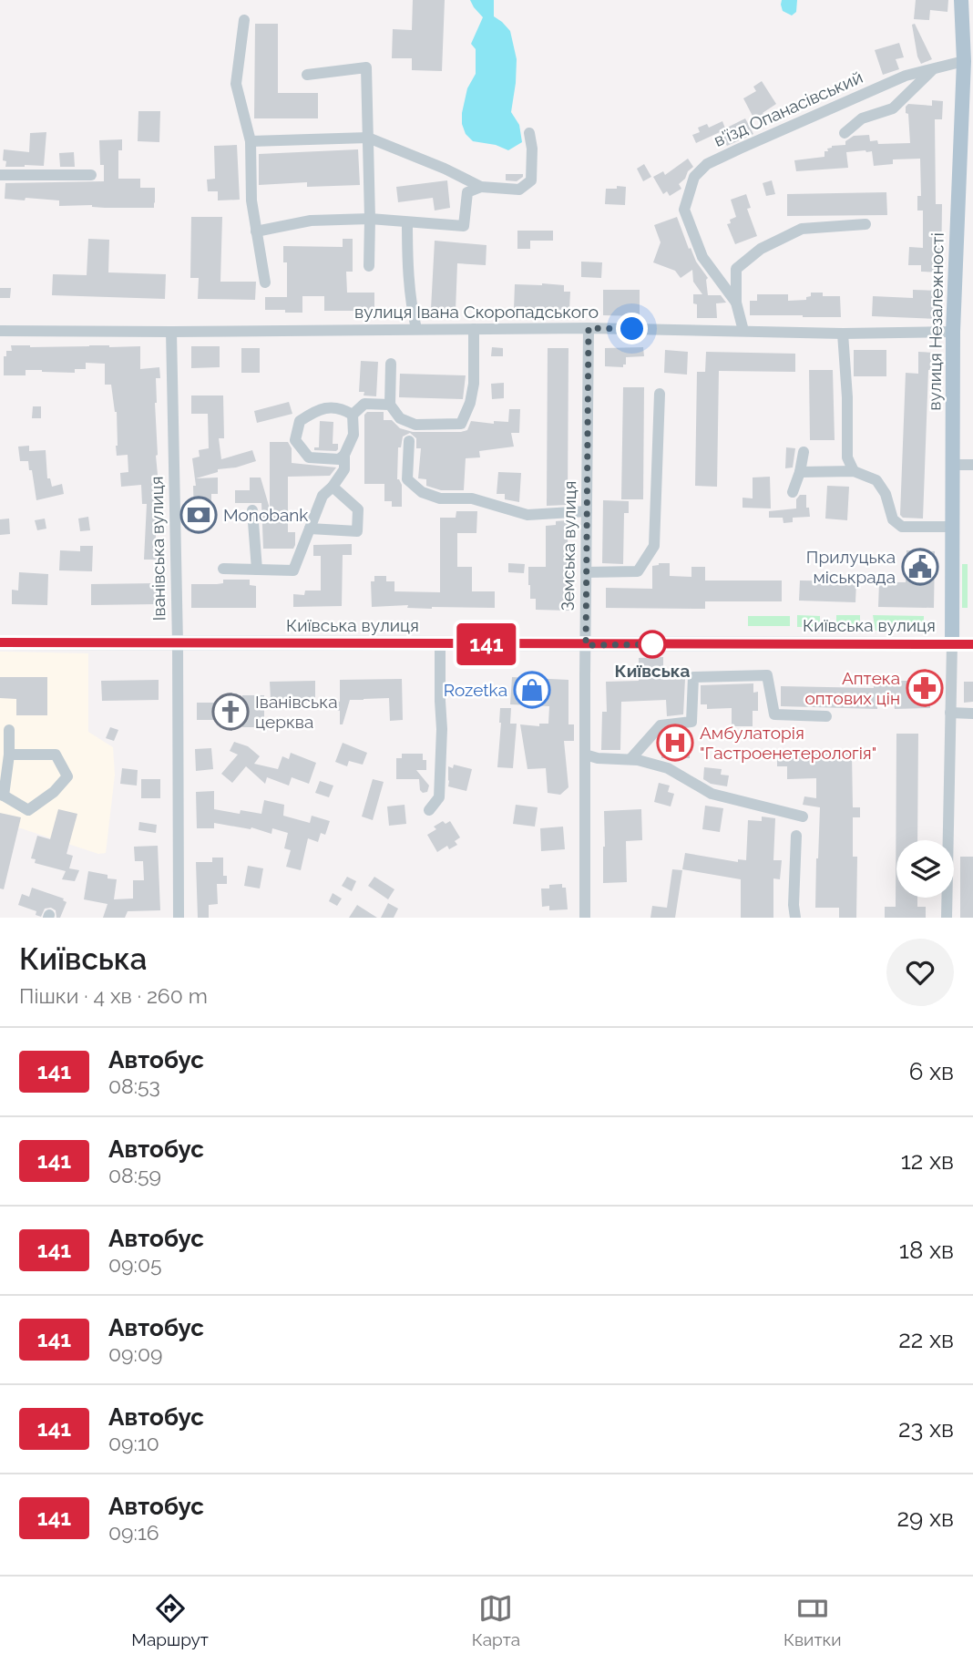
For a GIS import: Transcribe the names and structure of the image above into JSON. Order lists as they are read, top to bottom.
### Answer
{
  "streets": {
    "main road": ["вулиця Незалежності", "Київська вулиця"],
    "street": [
      "в'їзд Опанасівський",
      "вулиця Івана Скоропадського",
      "Земська вулиця",
      "Іванівська вулиця"
    ]
  },
  "crossings": [
    ["в'їзд Опанасівський", "вулиця Незалежності"],
    ["вулиця Івана Скоропадського", "вулиця Незалежності"],
    ["вулиця Івана Скоропадського", "Земська вулиця"],
    ["вулиця Івана Скоропадського", "Іванівська вулиця"],
    ["вулиця Незалежності", "Київська вулиця"],
    ["Земська вулиця", "Київська вулиця"],
    ["Іванівська вулиця", "Київська вулиця"]
  ],
  "places": {
    "bank": ["Monobank"],
    "public building": ["Прилуцька міськрада"],
    "other": ["Київська"],
    "pharmacy": ["Аптека оптових цін"],
    "shop": ["Rozetka"],
    "church": ["Іванівська церква"],
    "hospital": ["Амбулаторія \"Гастроенетерологія\""]
  },
  "lines": ["bus line 141"],
  "page": {
    "on_map": "141",
    "heading": ["Київська", "Пішки · 4 хв · 260 m"],
    "list": [
      {
        "mark": "141",
        "name": "Автобус",
        "note": "08:53",
        "value": "6 хв"
      },
      {
        "mark": "141",
        "name": "Автобус",
        "note": "08:59",
        "value": "12 хв"
      },
      {
        "mark": "141",
        "name": "Автобус",
        "note": "09:05",
        "value": "18 хв"
      },
      {
        "mark": "141",
        "name": "Автобус",
        "note": "09:09",
        "value": "22 хв"
      },
      {
        "mark": "141",
        "name": "Автобус",
        "note": "09:10",
        "value": "23 хв"
      },
      {
        "mark": "141",
        "name": "Автобус",
        "note": "09:16",
        "value": "29 хв"
      }
    ],
    "tabs": ["Маршрут", "Карта", "Квитки"]
  }
}
